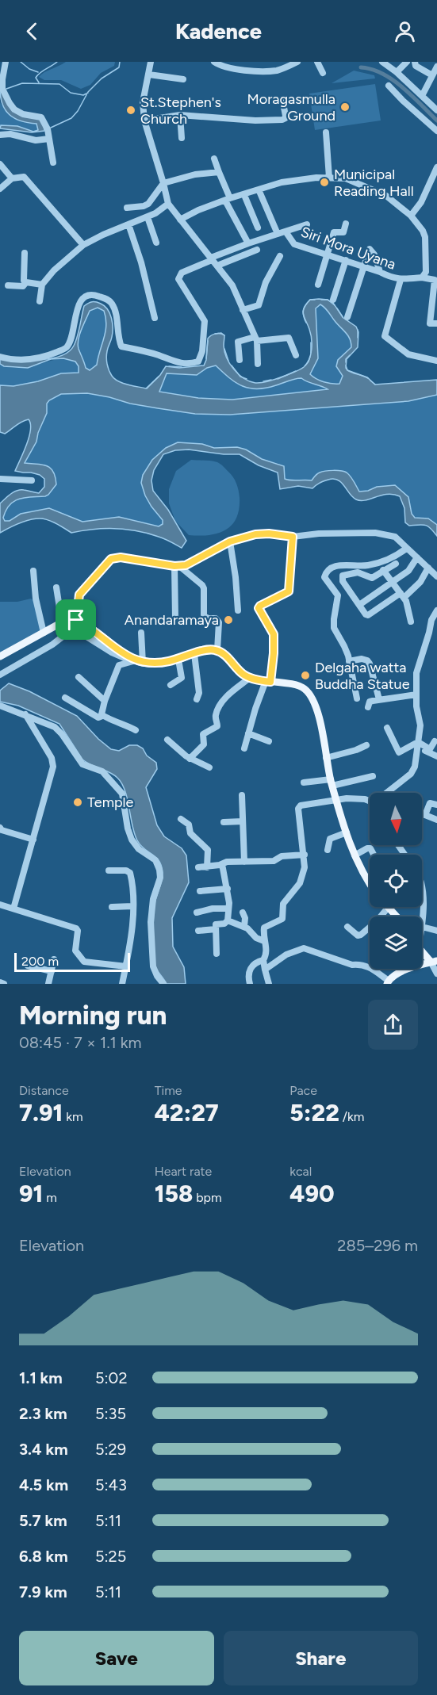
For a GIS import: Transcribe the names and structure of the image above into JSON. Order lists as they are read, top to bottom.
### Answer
{
  "streets": {
    "street": ["Siri Mora Uyana"]
  },
  "places": [
    "Moragasmulla Ground",
    "St.Stephen's Church",
    "Municipal Reading Hall",
    "Anandaramaya",
    "Delgaha watta Buddha Statue",
    "Temple"
  ],
  "scale_bar": "200 m",
  "north": "bottom",
  "page": {
    "header": "Kadence",
    "scale": "200 m",
    "heading": ["Morning run", "08:45 · 7 × 1.1 km"],
    "stats": [
      ["Distance", "7.91 km"],
      ["Time", "42:27"],
      ["Pace", "5:22 /km"],
      ["Elevation", "91 m"],
      ["Heart rate", "158 bpm"],
      ["kcal", "490"]
    ],
    "chart": ["Elevation", "285–296 m"],
    "list": [
      {
        "name": "1.1 km",
        "note": "5:02"
      },
      {
        "name": "2.3 km",
        "note": "5:35"
      },
      {
        "name": "3.4 km",
        "note": "5:29"
      },
      {
        "name": "4.5 km",
        "note": "5:43"
      },
      {
        "name": "5.7 km",
        "note": "5:11"
      },
      {
        "name": "6.8 km",
        "note": "5:25"
      },
      {
        "name": "7.9 km",
        "note": "5:11"
      }
    ],
    "buttons": ["Save", "Share"]
  }
}
